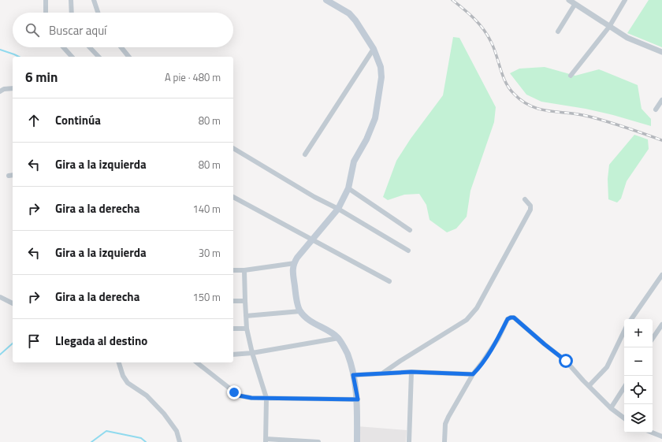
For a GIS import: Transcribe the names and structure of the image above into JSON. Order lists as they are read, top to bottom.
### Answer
{
  "page": {
    "search": "Buscar aquí",
    "heading": ["6 min", "A pie · 480 m"],
    "list": [
      ["Continúa", "80 m"],
      ["Gira a la izquierda", "80 m"],
      ["Gira a la derecha", "140 m"],
      ["Gira a la izquierda", "30 m"],
      ["Gira a la derecha", "150 m"],
      "Llegada al destino"
    ],
    "map_buttons": ["+", "−"]
  }
}
